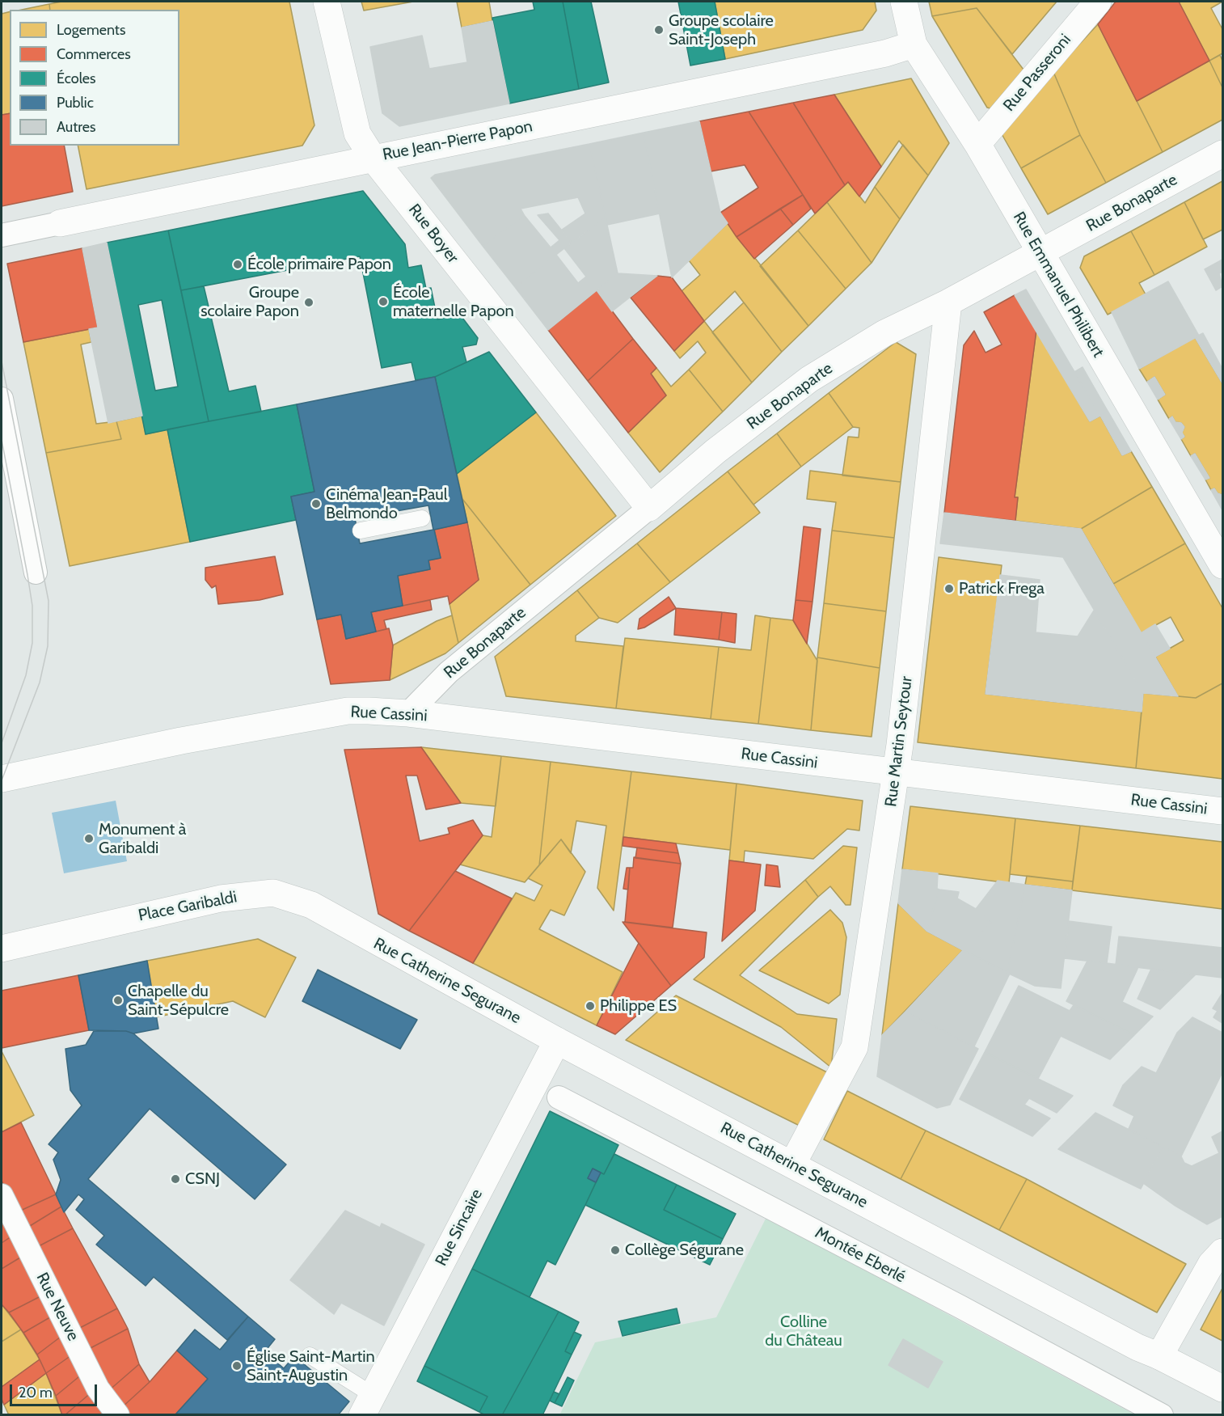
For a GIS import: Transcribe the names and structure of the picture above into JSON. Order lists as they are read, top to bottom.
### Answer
{
  "streets": {
    "street": [
      "Rue Passeroni",
      "Rue Jean-Pierre Papon",
      "Rue Bonaparte",
      "Rue Boyer",
      "Rue Emmanuel Philibert",
      "Rue Cassini",
      "Rue Martin Seytour",
      "Place Garibaldi",
      "Rue Catherine Segurane",
      "Rue Sincaire",
      "Montée Eberlé",
      "Rue Neuve"
    ]
  },
  "crossings": [
    ["Rue Passeroni", "Rue Emmanuel Philibert"],
    ["Rue Jean-Pierre Papon", "Rue Boyer"],
    ["Rue Jean-Pierre Papon", "Rue Emmanuel Philibert"],
    ["Rue Bonaparte", "Rue Boyer"],
    ["Rue Bonaparte", "Rue Emmanuel Philibert"],
    ["Rue Bonaparte", "Rue Cassini"],
    ["Rue Bonaparte", "Rue Martin Seytour"],
    ["Rue Cassini", "Rue Martin Seytour"],
    ["Rue Martin Seytour", "Rue Catherine Segurane"],
    ["Place Garibaldi", "Rue Catherine Segurane"],
    ["Rue Catherine Segurane", "Rue Sincaire"]
  ],
  "parks": ["Colline du Château"],
  "places": [
    "Groupe scolaire Saint-Joseph",
    "École primaire Papon",
    "École maternelle Papon",
    "Groupe scolaire Papon",
    "Cinéma Jean-Paul Belmondo",
    "Patrick Frega",
    "Monument à Garibaldi",
    "Chapelle du Saint-Sépulcre",
    "Philippe ES",
    "CSNJ",
    "Collège Ségurane",
    "Église Saint-Martin Saint-Augustin"
  ],
  "legend": [
    "Logements",
    "Commerces",
    "Écoles",
    "Public",
    "Autres"
  ],
  "scale_bar": "20 m"
}
